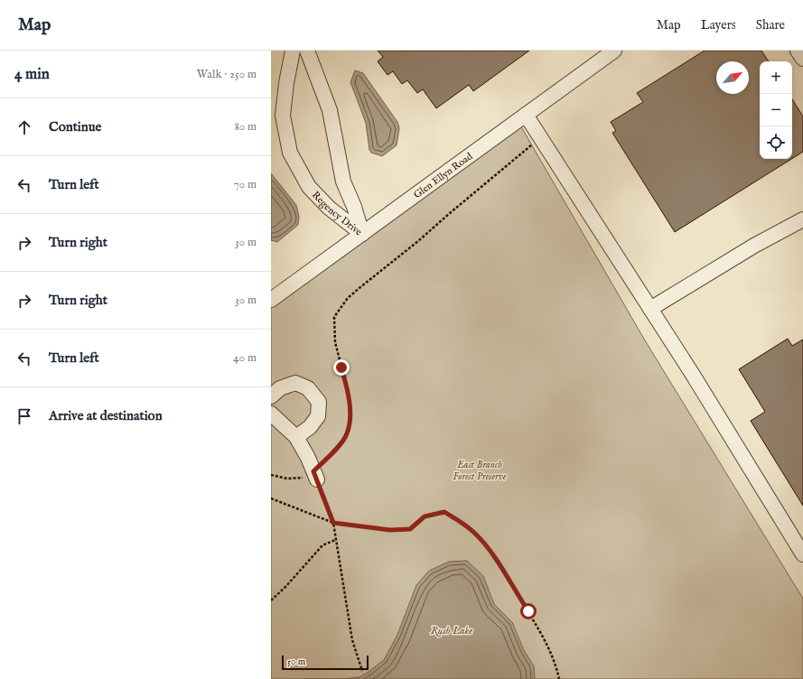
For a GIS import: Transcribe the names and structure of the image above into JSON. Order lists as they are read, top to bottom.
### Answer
{
  "streets": {
    "street": ["Glen Ellyn Road", "Regency Drive"]
  },
  "crossings": [
    ["Glen Ellyn Road", "Regency Drive"]
  ],
  "water": ["Rush Lake"],
  "parks": ["East Branch Forest Preserve"],
  "scale_bar": "50 m",
  "north": "top right",
  "page": {
    "header": "Map",
    "nav": ["Map", "Layers", "Share"],
    "heading": ["4 min", "Walk · 250 m"],
    "map_buttons": ["+", "−"],
    "list": [
      ["Continue", "80 m"],
      ["Turn left", "70 m"],
      ["Turn right", "30 m"],
      ["Turn right", "30 m"],
      ["Turn left", "40 m"],
      "Arrive at destination"
    ],
    "scale": "50 m"
  }
}
